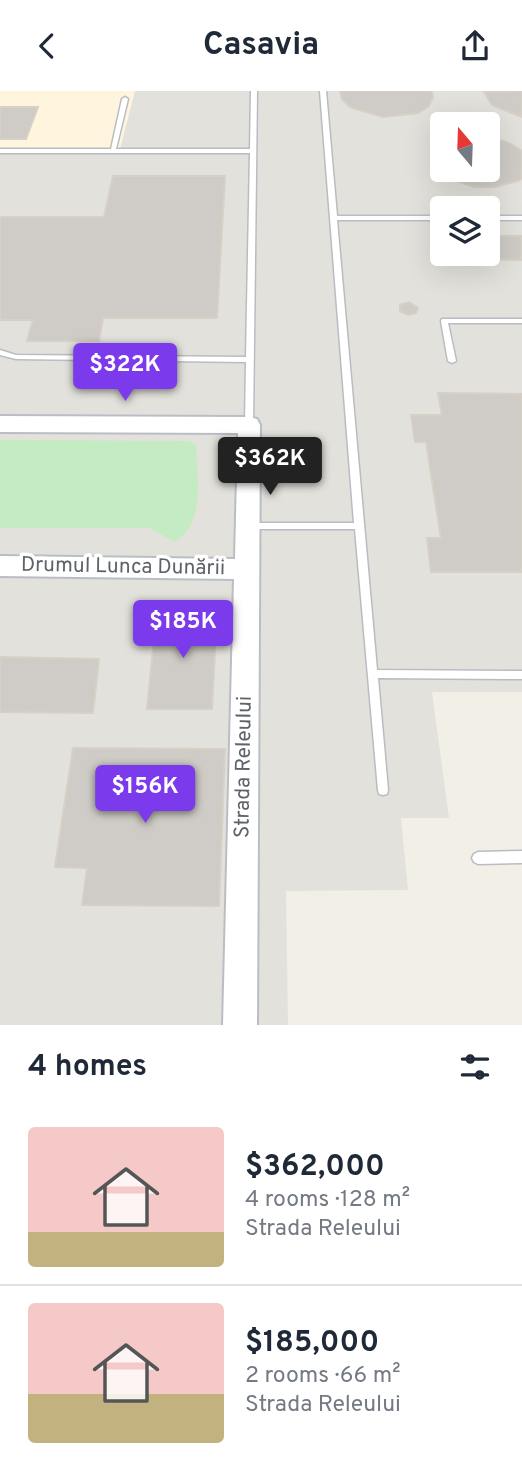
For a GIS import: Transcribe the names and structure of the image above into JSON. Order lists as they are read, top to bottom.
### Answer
{
  "streets": {
    "street": ["Drumul Lunca Dunării", "Strada Releului"]
  },
  "crossings": [
    ["Drumul Lunca Dunării", "Strada Releului"]
  ],
  "north": "top",
  "page": {
    "header": "Casavia",
    "price": [
      "$322K",
      "$362K",
      "$185K",
      "$156K"
    ],
    "heading": "4 homes",
    "list": [
      {
        "name": "$362,000",
        "note": "4 rooms · 128 m² · Strada Releului"
      },
      {
        "name": "$185,000",
        "note": "2 rooms · 66 m² · Strada Releului"
      }
    ]
  }
}
